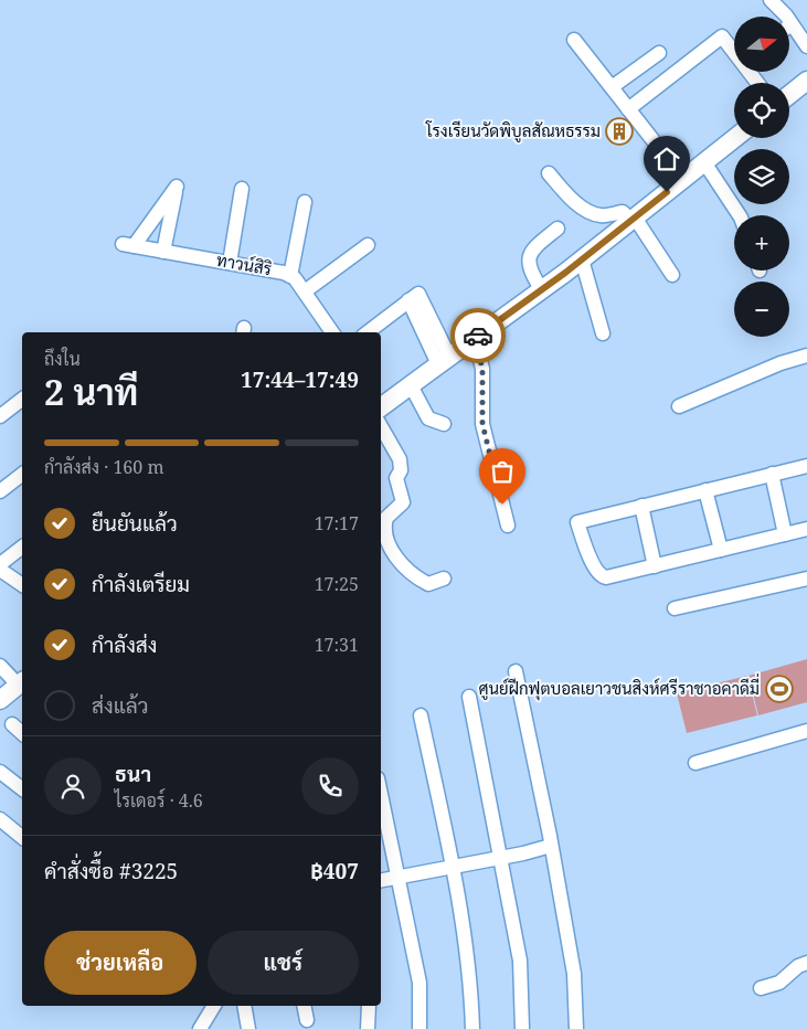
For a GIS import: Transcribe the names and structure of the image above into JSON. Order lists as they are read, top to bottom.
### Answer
{
  "streets": {
    "street": ["ทาวน์สิริ"]
  },
  "places": {
    "building": ["โรงเรียนวัดพิบูลสัณหธรรม"],
    "sports": ["ศูนย์ฝีกฟุตบอลเยาวชนสิงห์ศรีราชาอคาดีมี่"]
  },
  "north": "right",
  "page": {
    "map_buttons": ["+", "−"],
    "heading": ["2 นาที", "ถึงใน", "17:44–17:49"],
    "panel": [
      "ธนา",
      "ไรเดอร์ · 4.6",
      "คำสั่งซื้อ #3225",
      "฿407"
    ],
    "bar": "กำลังส่ง · 160 m",
    "list": [
      ["ยืนยันแล้ว", "17:17"],
      ["กำลังเตรียม", "17:25"],
      ["กำลังส่ง", "17:31"],
      "ส่งแล้ว"
    ],
    "buttons": ["ช่วยเหลือ", "แชร์"]
  }
}
